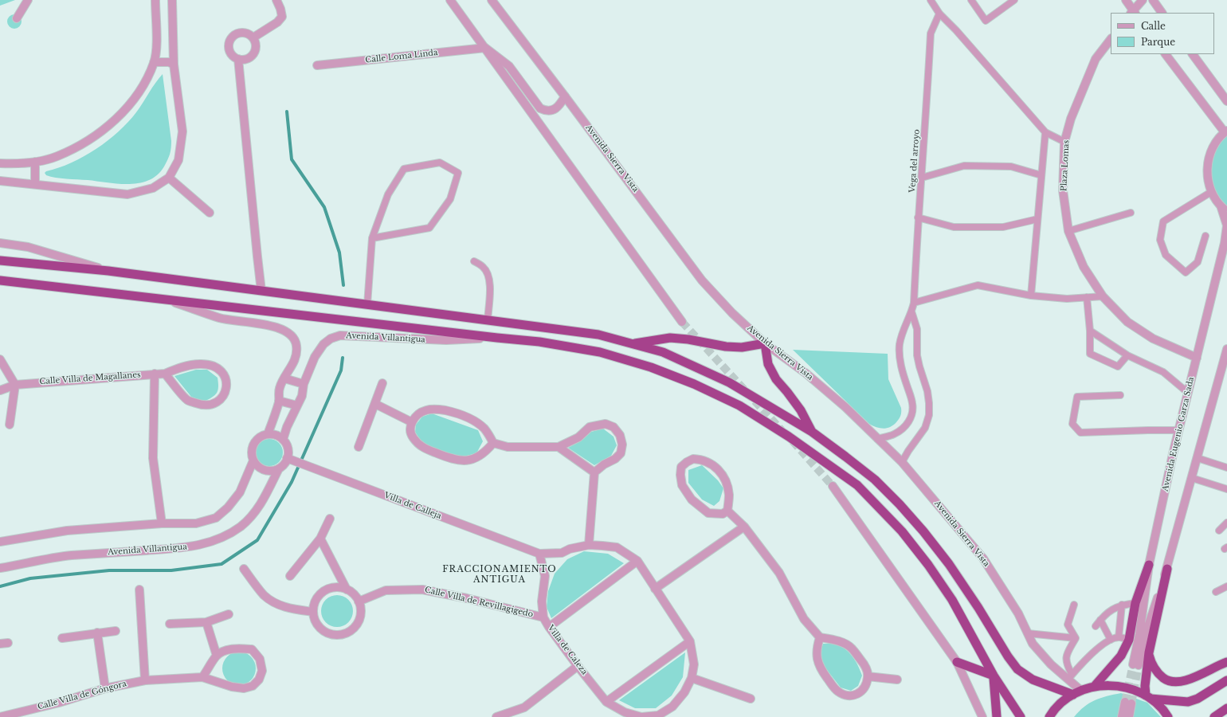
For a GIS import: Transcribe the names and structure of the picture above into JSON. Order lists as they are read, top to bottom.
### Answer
{
  "streets": {
    "street": [
      "Calle Loma Linda",
      "Avenida Sierra Vista",
      "Plaza Lomas",
      "Avenida Villantigua",
      "Calle Villa de Magallanes",
      "Avenida Eugenio Garza Sada",
      "Villa de Calleja",
      "Calle Villa de Revillagigedo",
      "Villa de Caleza",
      "Calle Villa de Góngora"
    ],
    "lane": ["Vega del arroyo"]
  },
  "crossings": [
    ["Avenida Sierra Vista", "Vega del arroyo"],
    ["Plaza Lomas", "Avenida Eugenio Garza Sada"],
    ["Avenida Villantigua", "Villa de Calleja"],
    ["Villa de Calleja", "Villa de Caleza"],
    ["Calle Villa de Revillagigedo", "Villa de Caleza"]
  ],
  "districts": ["FRACCIONAMIENTO ANTIGUA"],
  "legend": ["Calle", "Parque"]
}
